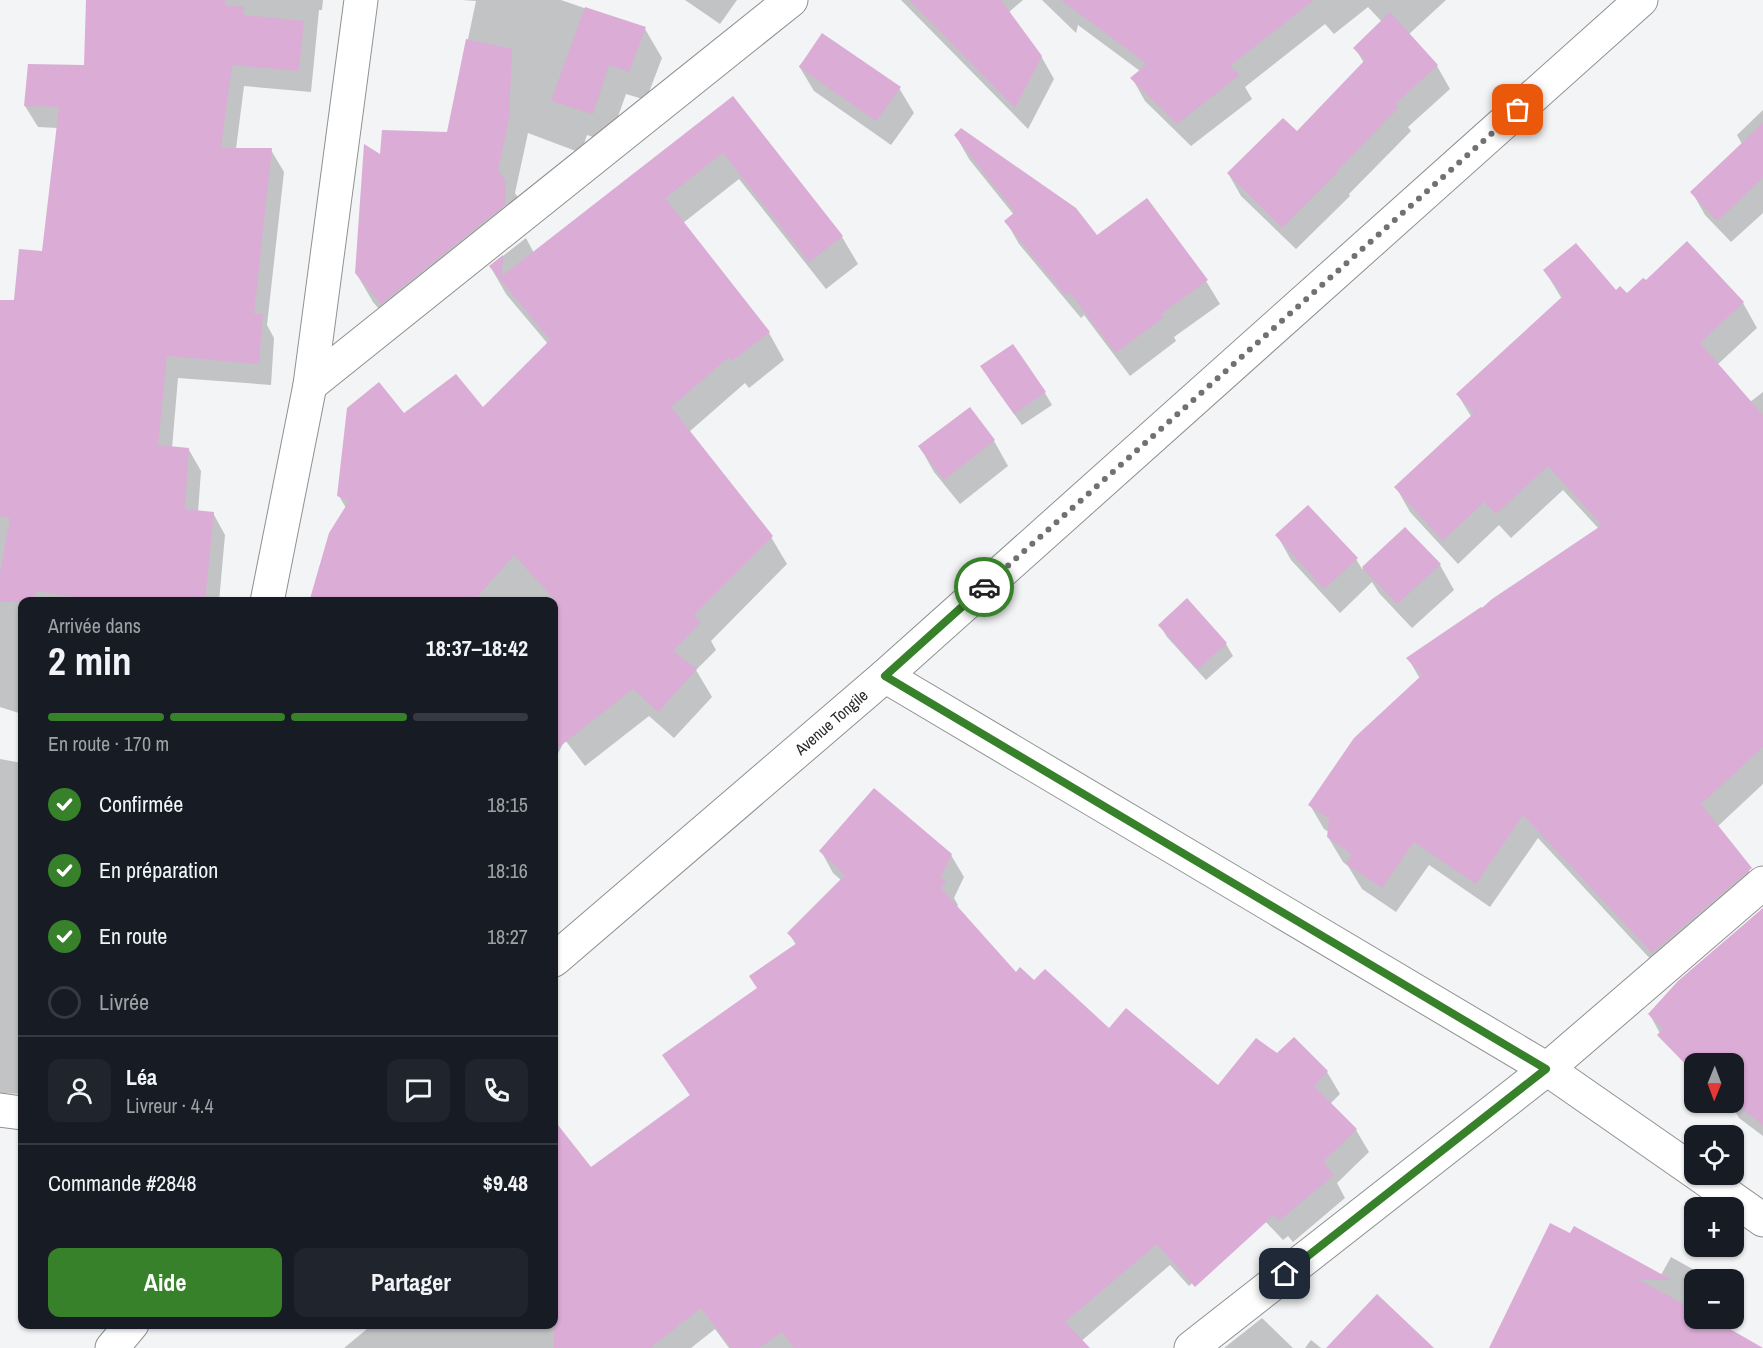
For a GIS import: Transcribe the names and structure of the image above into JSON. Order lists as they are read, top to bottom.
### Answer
{
  "streets": {
    "street": ["Avenue Tongile"]
  },
  "north": "bottom",
  "page": {
    "heading": ["2 min", "Arrivée dans", "18:37–18:42"],
    "panel": [
      "Léa",
      "Livreur · 4.4",
      "Commande #2848",
      "$9.48"
    ],
    "bar": "En route · 170 m",
    "list": [
      ["Confirmée", "18:15"],
      ["En préparation", "18:16"],
      ["En route", "18:27"],
      "Livrée"
    ],
    "map_buttons": ["+", "−"],
    "buttons": ["Aide", "Partager"]
  }
}
